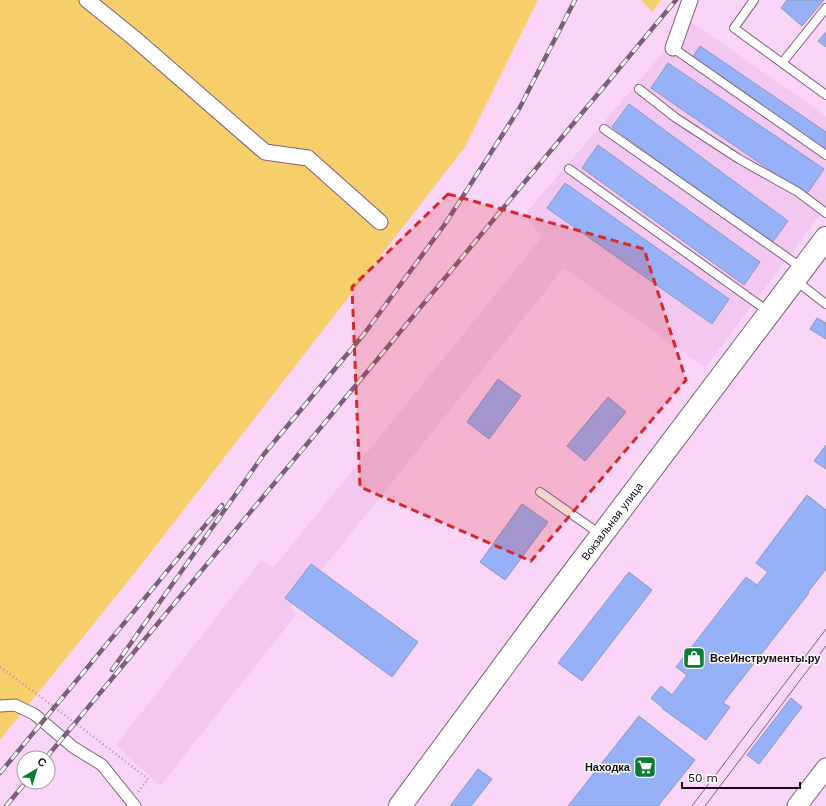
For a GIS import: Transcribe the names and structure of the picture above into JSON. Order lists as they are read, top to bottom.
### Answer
{
  "streets": {
    "main road": ["Вокзальная улица"]
  },
  "places": {
    "shop": ["ВсеИнструменты.ру"],
    "supermarket": ["Находка"]
  },
  "scale_bar": "50 m",
  "north": "top right"
}
